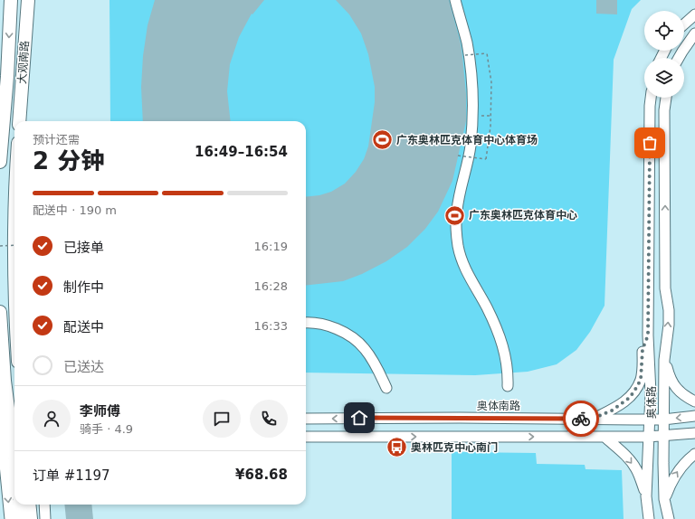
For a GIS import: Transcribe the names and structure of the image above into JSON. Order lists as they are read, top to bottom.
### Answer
{
  "streets": {
    "main road": ["大观南路"],
    "street": ["奥体路", "奥体南路"]
  },
  "crossings": [
    ["奥体路", "奥体南路"]
  ],
  "places": {
    "sports": ["广东奥林匹克体育中心体育场", "广东奥林匹克体育中心"],
    "bus stop": ["奥林匹克中心南门"]
  },
  "page": {
    "heading": ["2 分钟", "预计还需", "16:49–16:54"],
    "panel": [
      "李师傅",
      "骑手 · 4.9",
      "订单 #1197",
      "¥68.68"
    ],
    "bar": "配送中 · 190 m",
    "list": [
      ["已接单", "16:19"],
      ["制作中", "16:28"],
      ["配送中", "16:33"],
      "已送达"
    ]
  }
}
